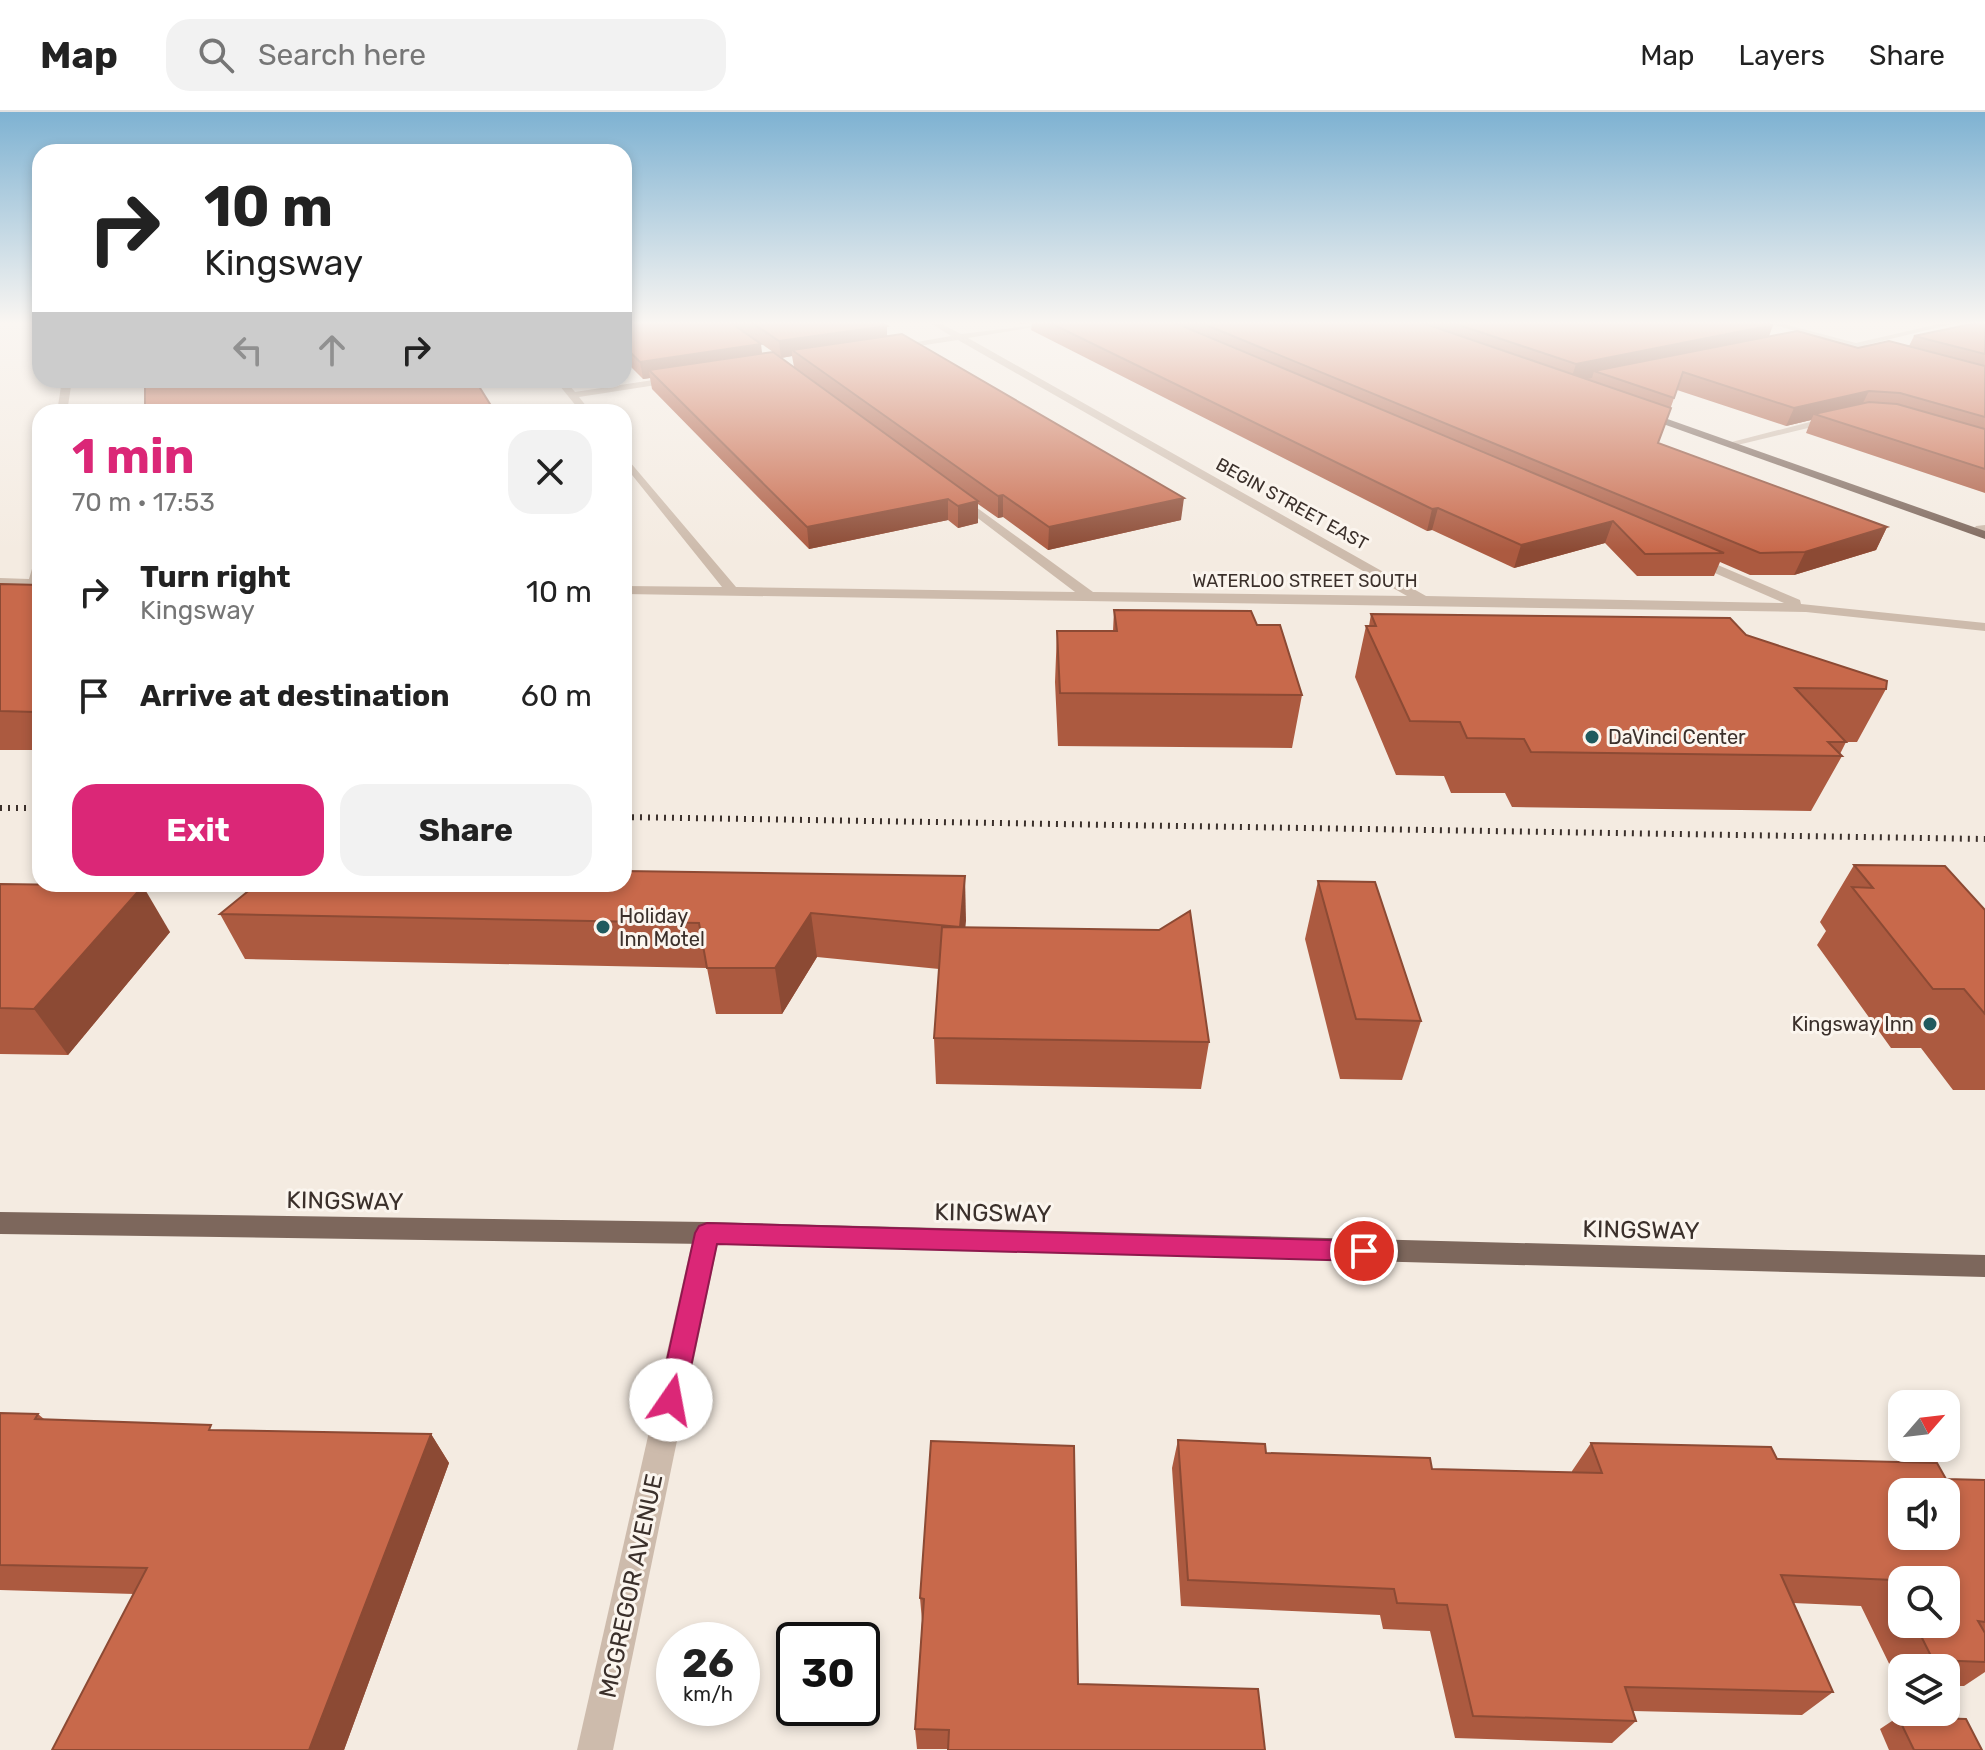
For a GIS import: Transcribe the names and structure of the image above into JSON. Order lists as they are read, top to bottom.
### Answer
{
  "streets": {
    "main road": ["KINGSWAY"],
    "street": ["BEGIN STREET EAST", "WATERLOO STREET SOUTH", "MCGREGOR AVENUE"]
  },
  "crossings": [
    ["BEGIN STREET EAST", "WATERLOO STREET SOUTH"],
    ["KINGSWAY", "MCGREGOR AVENUE"]
  ],
  "places": ["DaVinci Center", "Holiday Inn Motel", "Kingsway Inn"],
  "north": "top right",
  "page": {
    "header": "Map",
    "search": "Search here",
    "nav": ["Map", "Layers", "Share"],
    "turn": ["10 m", "Kingsway"],
    "heading": ["1 min", "70 m · 17:53"],
    "list": [
      {
        "name": "Turn right",
        "note": "Kingsway",
        "value": "10 m"
      },
      {
        "name": "Arrive at destination",
        "value": "60 m"
      }
    ],
    "buttons": ["Exit", "Share"],
    "speed": "26 km/h",
    "limit": "30"
  }
}
